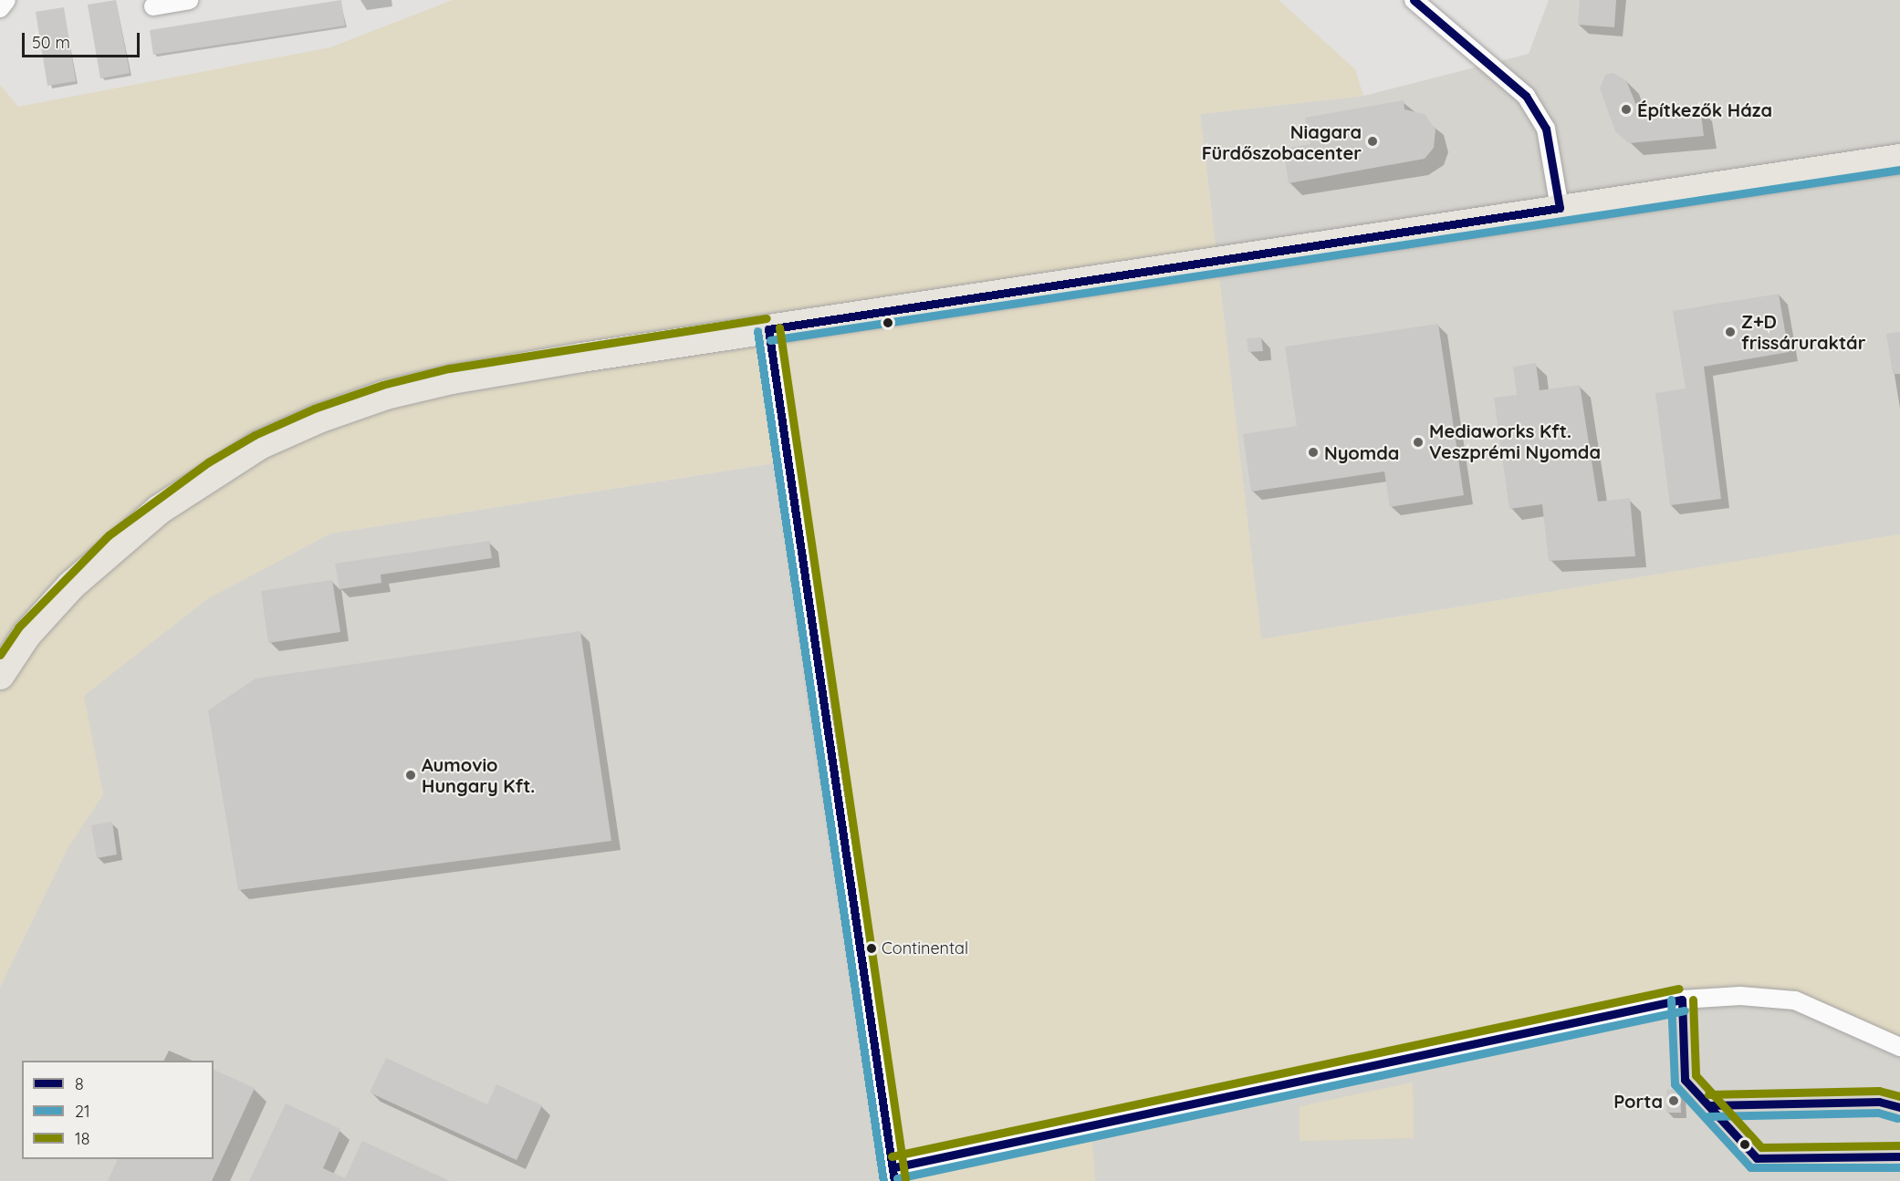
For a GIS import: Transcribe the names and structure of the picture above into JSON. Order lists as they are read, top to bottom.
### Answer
{
  "places": [
    "Építkezők Háza",
    "Niagara Fürdőszobacenter",
    "Z+D frissáruraktár",
    "Mediaworks Kft. Veszprémi Nyomda",
    "Nyomda",
    "Aumovio Hungary Kft.",
    "Continental",
    "Porta"
  ],
  "lines": ["transit line 8", "transit line 21", "transit line 18"],
  "legend": ["8", "21", "18"],
  "scale_bar": "50 m"
}
